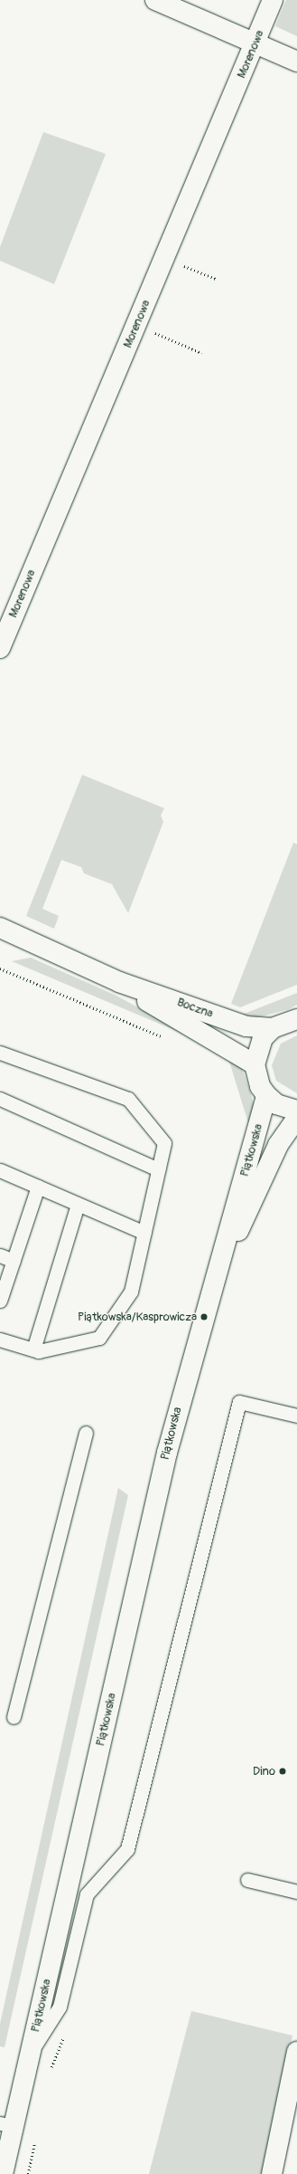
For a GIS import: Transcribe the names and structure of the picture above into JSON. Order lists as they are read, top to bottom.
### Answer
{
  "streets": {
    "street": ["Morenowa", "Boczna", "Piątkowska"]
  },
  "places": ["Piątkowska/Kasprowicza", "Dino"]
}
